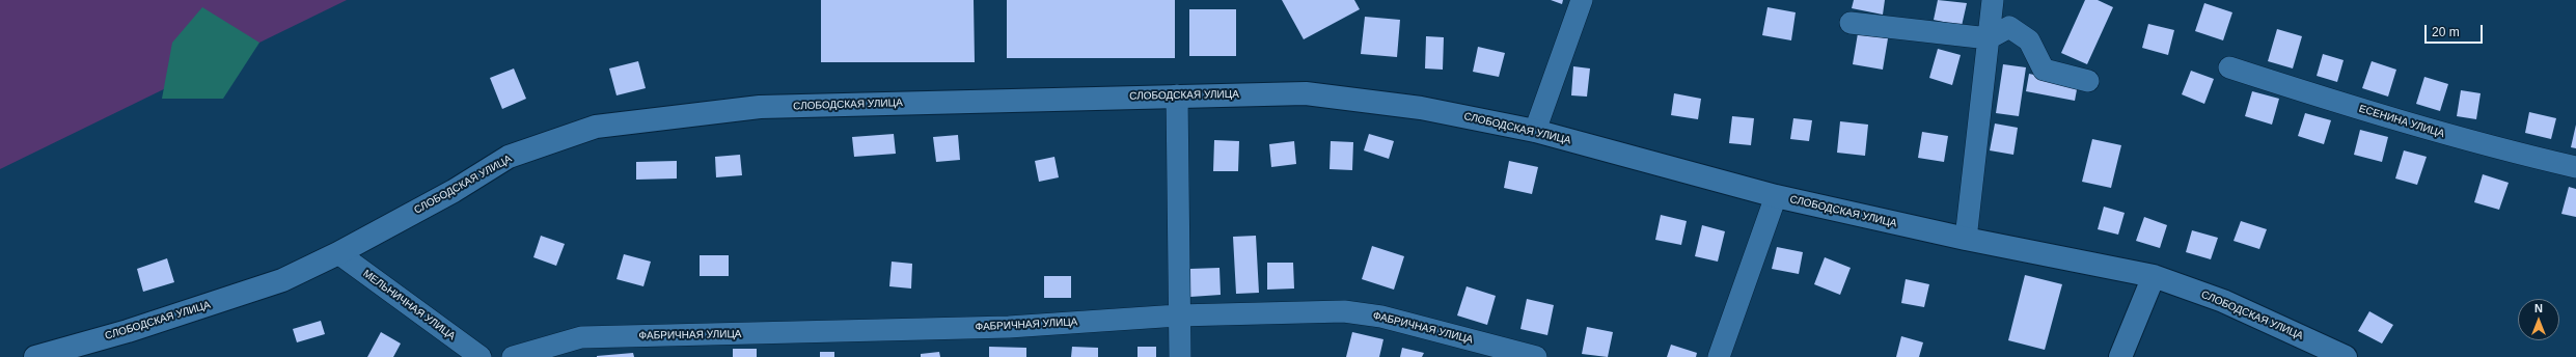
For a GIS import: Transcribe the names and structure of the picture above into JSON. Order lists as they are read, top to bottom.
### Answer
{
  "streets": {
    "street": [
      "СЛОБОДСКАЯ УЛИЦА",
      "ЕСЕНИНА УЛИЦА",
      "МЕЛЬНИЧНАЯ УЛИЦА",
      "ФАБРИЧНАЯ УЛИЦА"
    ]
  },
  "crossings": [
    ["СЛОБОДСКАЯ УЛИЦА", "МЕЛЬНИЧНАЯ УЛИЦА"]
  ],
  "scale_bar": "20 m",
  "north": "top"
}
